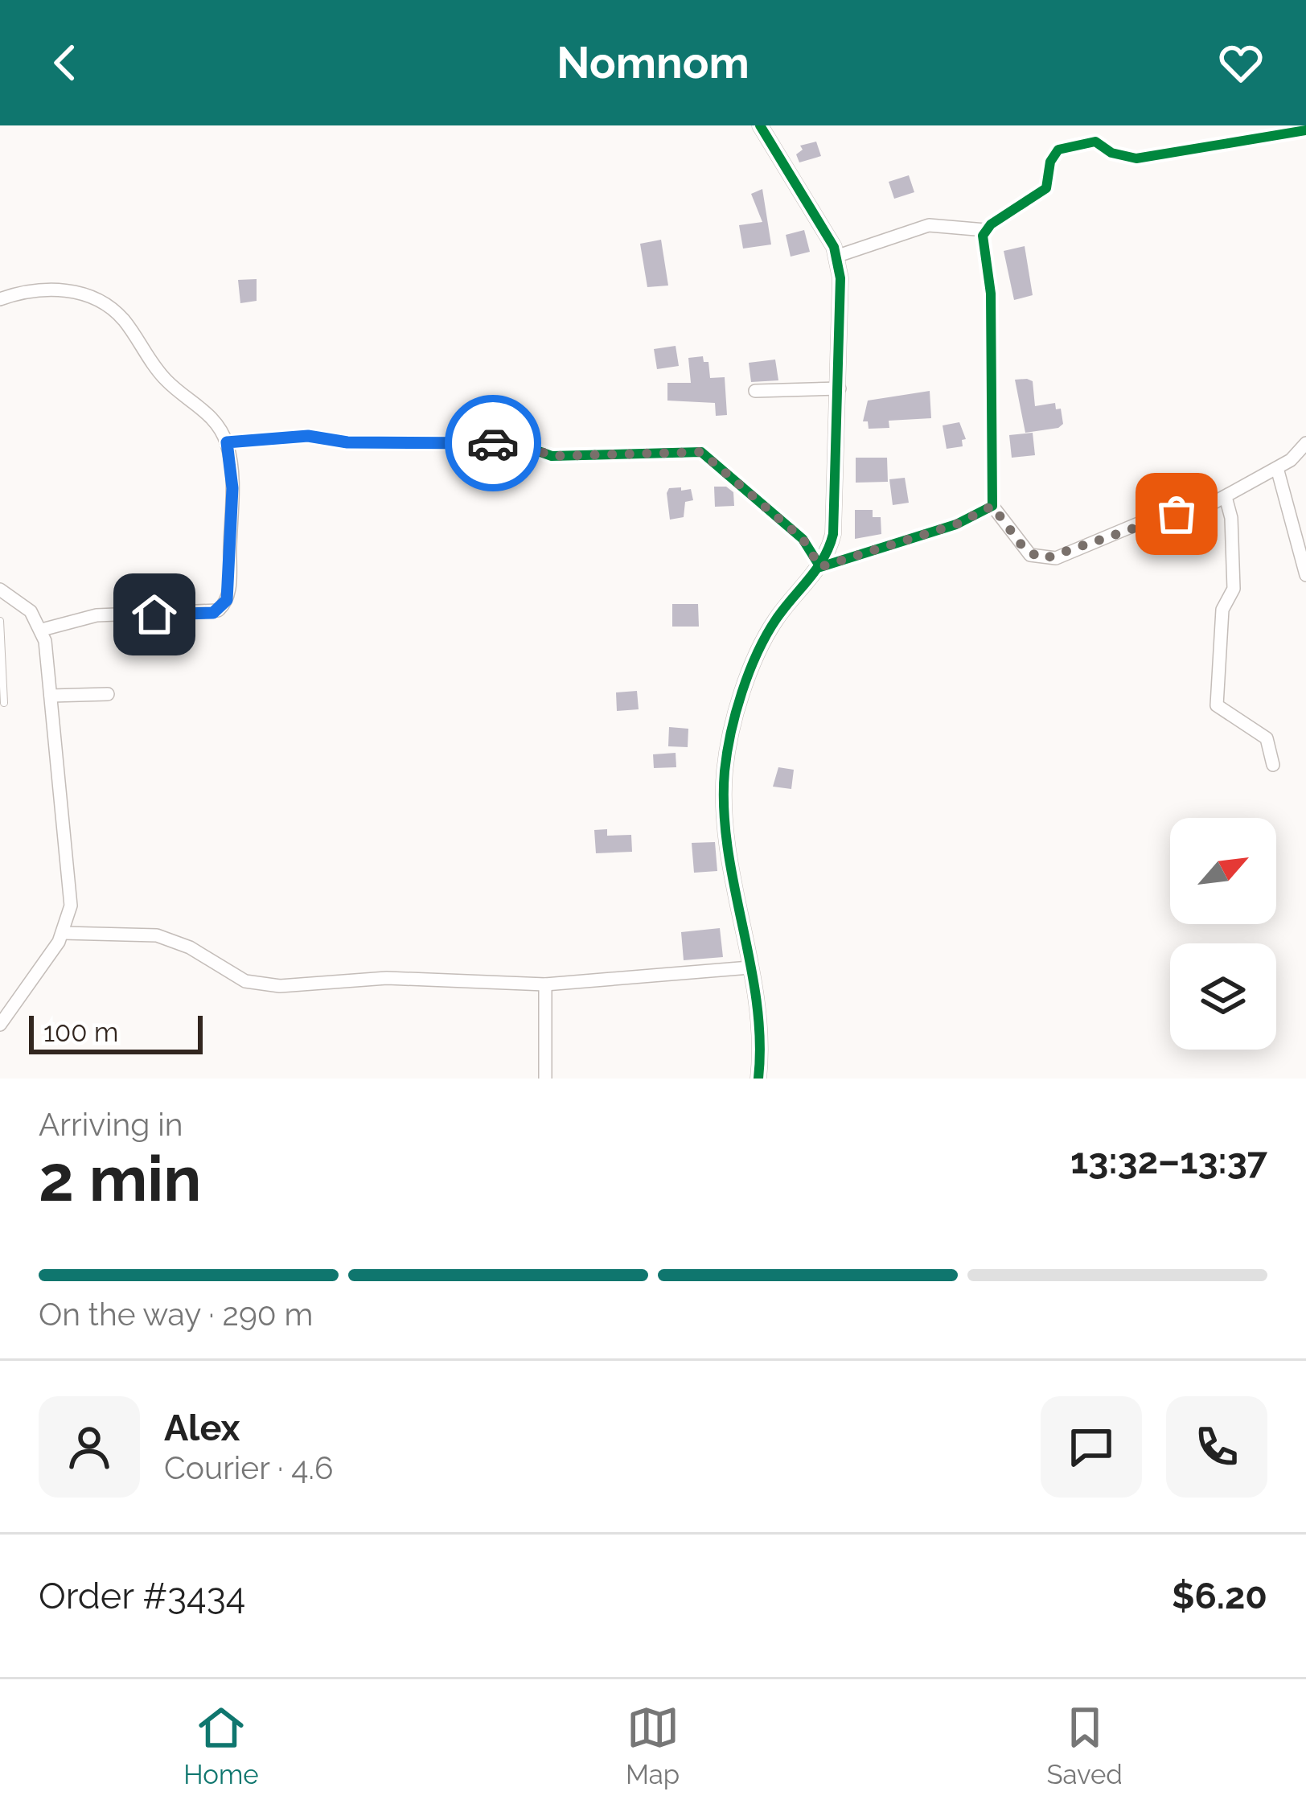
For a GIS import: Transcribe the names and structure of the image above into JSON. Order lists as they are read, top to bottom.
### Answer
{
  "scale_bar": "100 m",
  "north": "top right",
  "page": {
    "header": "Nomnom",
    "scale": "100 m",
    "heading": ["2 min", "Arriving in", "13:32–13:37"],
    "panel": [
      "Alex",
      "Courier · 4.6",
      "Order #3434",
      "$6.20"
    ],
    "bar": "On the way · 290 m",
    "tabs": ["Home", "Map", "Saved"]
  }
}
